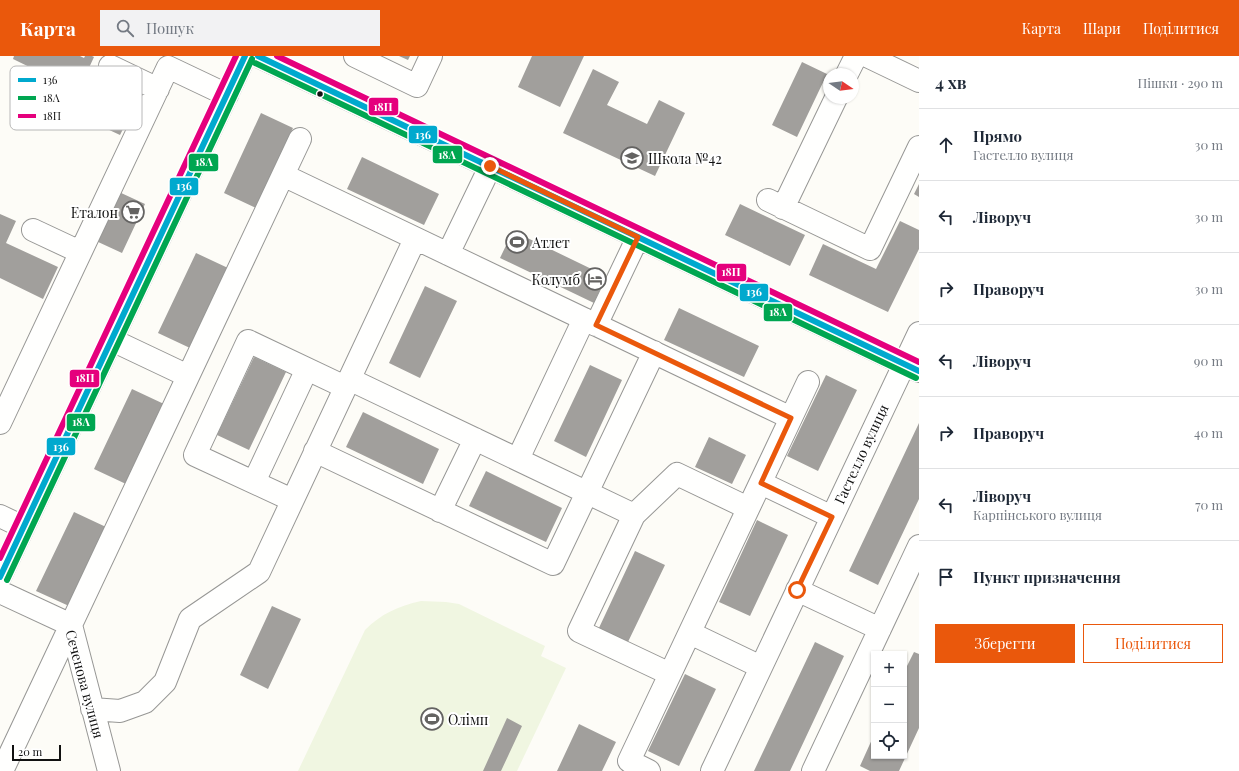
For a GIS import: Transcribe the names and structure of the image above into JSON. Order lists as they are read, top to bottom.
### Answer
{
  "streets": {
    "street": ["Гастелло вулиця", "Сєченова вулиця"]
  },
  "places": {
    "school or university": ["Школа №42"],
    "supermarket": ["Еталон"],
    "sports": ["Атлет", "Олімп"],
    "hotel": ["Колумб"]
  },
  "lines": ["transit line 136", "transit line 18П", "transit line 18А"],
  "legend": ["136", "18А", "18П"],
  "scale_bar": "20 m",
  "north": "right",
  "page": {
    "header": "Карта",
    "search": "Пошук",
    "nav": ["Карта", "Шари", "Поділитися"],
    "heading": ["4 хв", "Пішки · 290 m"],
    "list": [
      ["Прямо", "Гастелло вулиця", "30 m"],
      ["Ліворуч", "30 m"],
      ["Праворуч", "30 m"],
      ["Ліворуч", "90 m"],
      ["Праворуч", "40 m"],
      ["Ліворуч", "Карпінського вулиця", "70 m"],
      "Пункт призначення"
    ],
    "buttons": ["Зберегти", "Поділитися"],
    "map_buttons": ["+", "−"],
    "scale": "20 m"
  }
}
